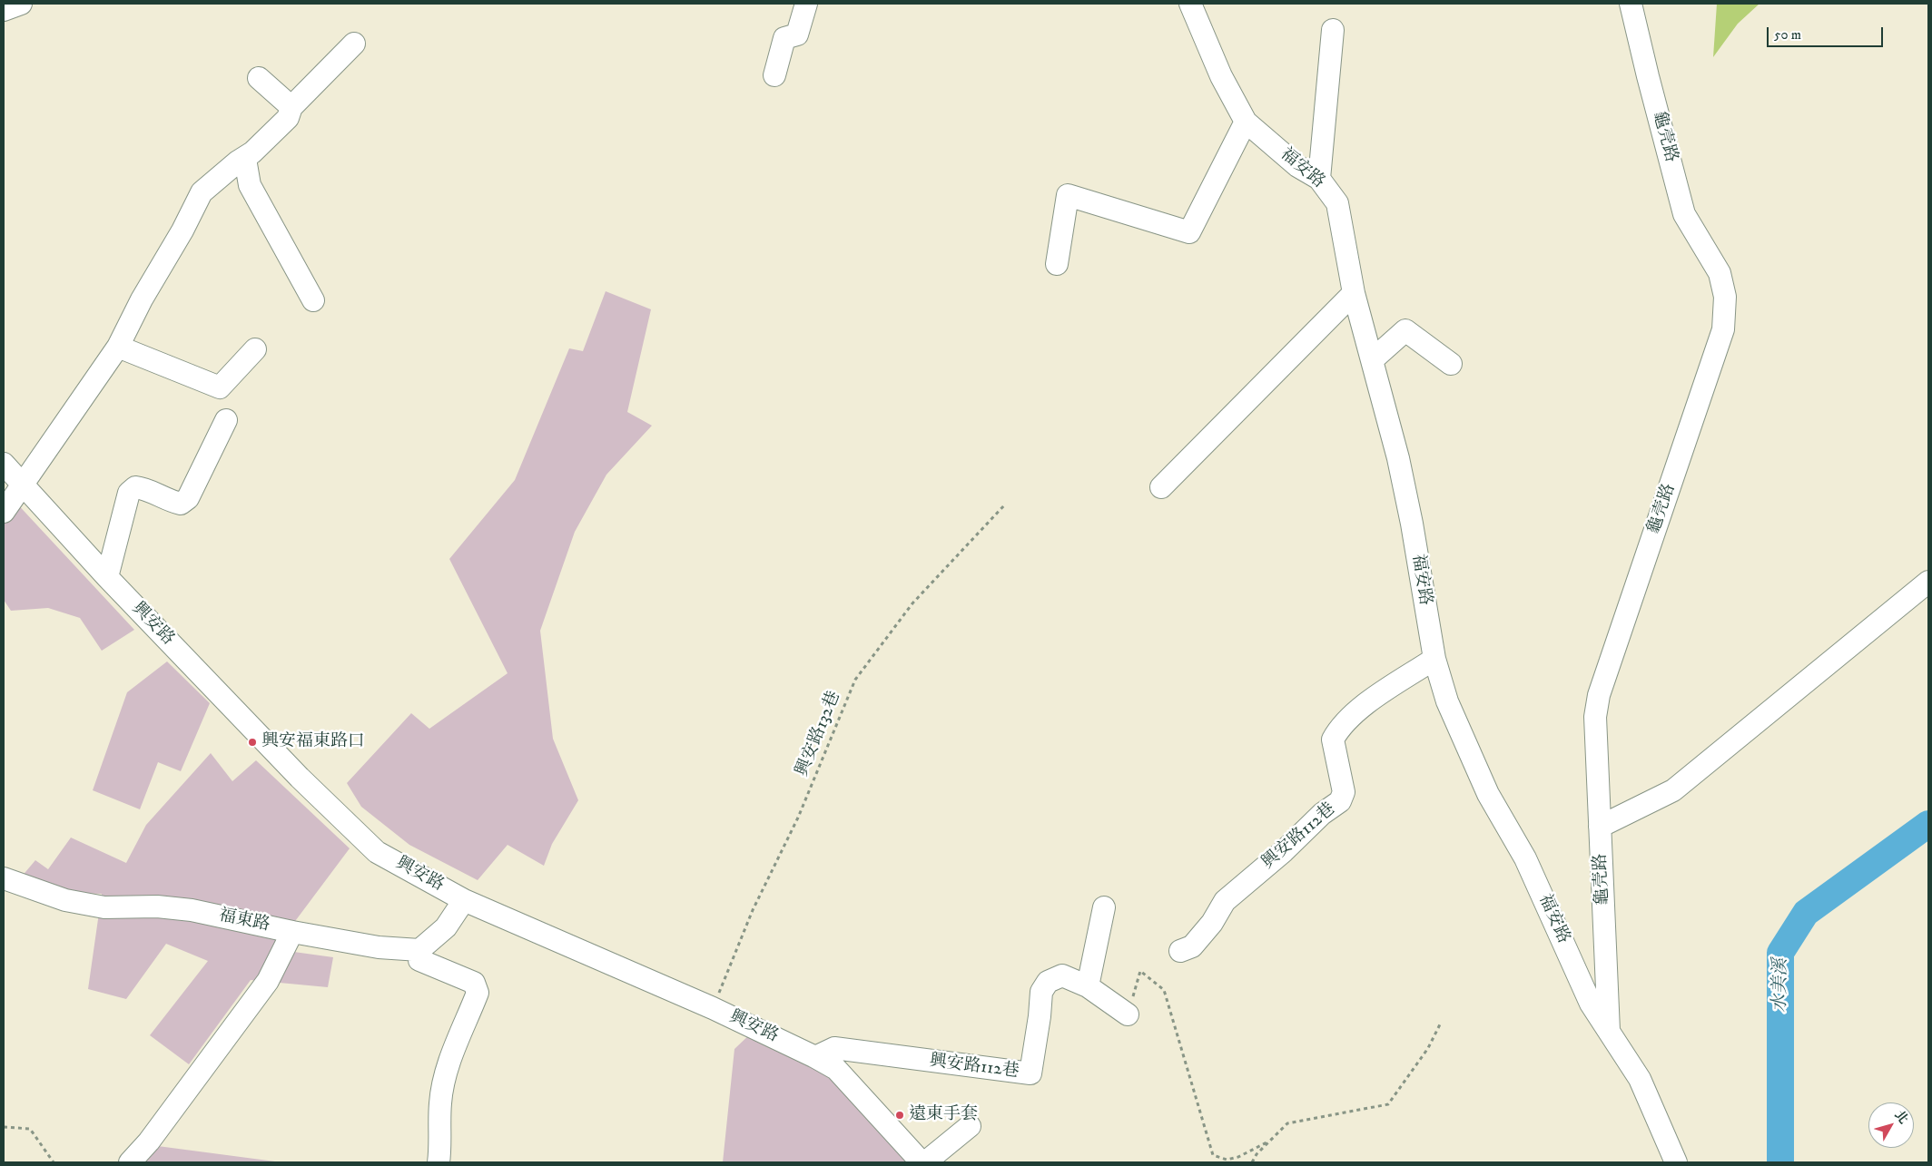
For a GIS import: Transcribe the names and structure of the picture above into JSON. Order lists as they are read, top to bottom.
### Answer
{
  "streets": {
    "street": [
      "龜壳路",
      "福安路",
      "興安路",
      "興安路112巷",
      "福東路"
    ],
    "path": ["興安路132巷"]
  },
  "crossings": [
    ["龜壳路", "福安路"],
    ["福安路", "興安路112巷"],
    ["興安路", "興安路132巷"],
    ["興安路", "興安路112巷"]
  ],
  "water": ["水美溪"],
  "places": ["興安福東路口", "遠東手套"],
  "scale_bar": "50 m",
  "north": "top right"
}
